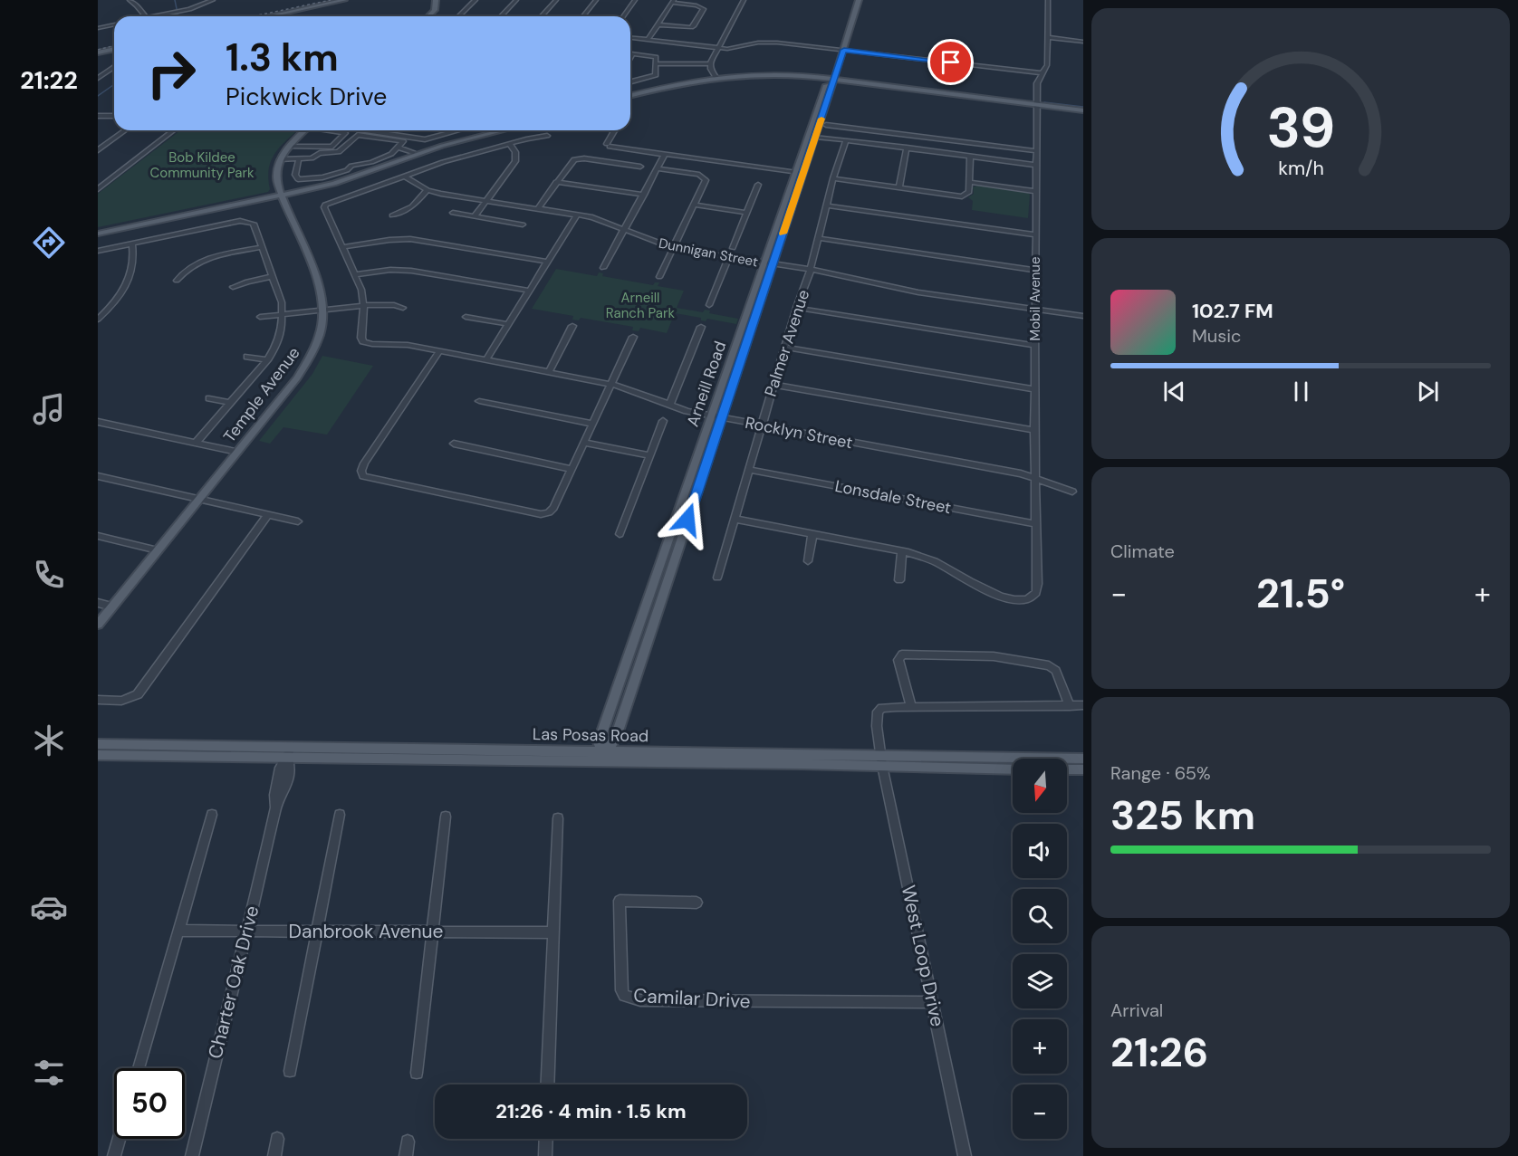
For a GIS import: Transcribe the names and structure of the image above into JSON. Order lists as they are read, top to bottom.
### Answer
{
  "streets": {
    "main road": ["Arneill Road", "Temple Avenue", "Las Posas Road"],
    "street": [
      "Dunnigan Street",
      "Mobil Avenue",
      "Palmer Avenue",
      "Rocklyn Street",
      "Lonsdale Street",
      "Danbrook Avenue",
      "West Loop Drive",
      "Charter Oak Drive",
      "Camilar Drive"
    ]
  },
  "crossings": [
    ["Dunnigan Street", "Mobil Avenue"],
    ["Dunnigan Street", "Palmer Avenue"],
    ["Dunnigan Street", "Arneill Road"],
    ["Mobil Avenue", "Rocklyn Street"],
    ["Mobil Avenue", "Lonsdale Street"],
    ["Palmer Avenue", "Rocklyn Street"],
    ["Palmer Avenue", "Lonsdale Street"],
    ["Arneill Road", "Rocklyn Street"],
    ["Arneill Road", "Las Posas Road"],
    ["Las Posas Road", "West Loop Drive"],
    ["Las Posas Road", "Charter Oak Drive"],
    ["Danbrook Avenue", "Charter Oak Drive"],
    ["West Loop Drive", "Camilar Drive"]
  ],
  "parks": ["Bob Kildee Community Park", "Arneill Ranch Park"],
  "north": "bottom",
  "page": {
    "tabs": "21:22",
    "turn": ["1.3 km", "Pickwick Drive"],
    "song": ["102.7 FM", "Music"],
    "tile": [
      "Climate",
      ["Range · 65%", "325 km"],
      ["Arrival", "21:26"]
    ],
    "heat": ["−", "21.5°", "+"],
    "map_buttons": ["+", "−"],
    "limit": "50",
    "trip": "21:26 · 4 min · 1.5 km",
    "gauge": ["39", "km/h"]
  }
}
